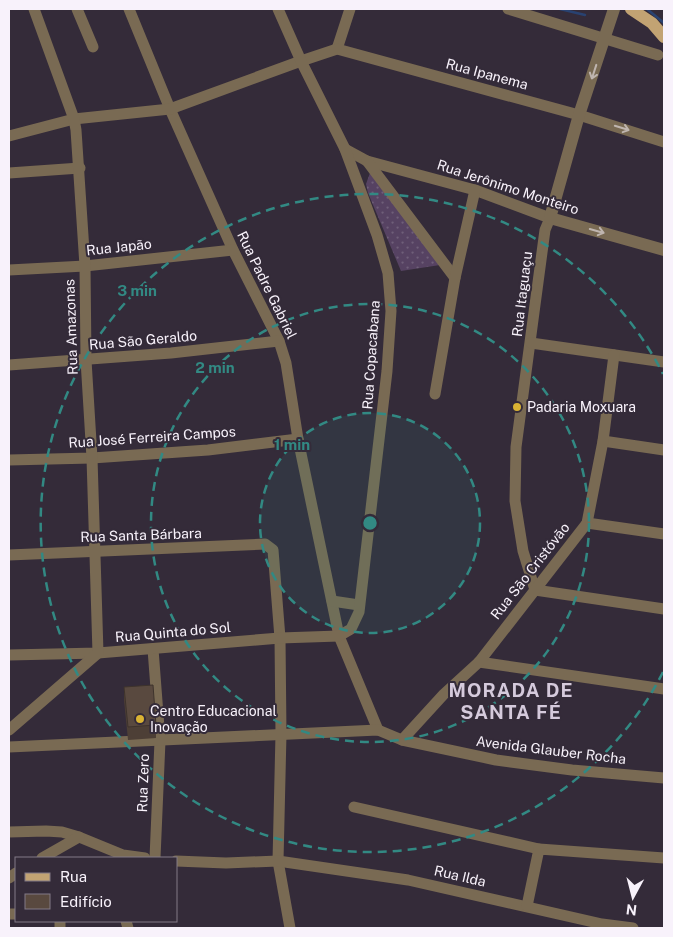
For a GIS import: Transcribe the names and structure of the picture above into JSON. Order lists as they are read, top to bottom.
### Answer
{
  "streets": {
    "street": [
      "Rua Ipanema",
      "Rua Jerônimo Monteiro",
      "Rua Japão",
      "Rua Padre Gabriel",
      "Rua Itaguaçu",
      "Rua Amazonas",
      "Rua São Geraldo",
      "Rua Copacabana",
      "Rua José Ferreira Campos",
      "Rua Santa Bárbara",
      "Rua São Cristóvão",
      "Rua Quinta do Sol",
      "Avenida Glauber Rocha",
      "Rua Zero",
      "Rua Ilda"
    ]
  },
  "crossings": [
    ["Rua Ipanema", "Rua Itaguaçu"],
    ["Rua Jerônimo Monteiro", "Rua Itaguaçu"],
    ["Rua Jerônimo Monteiro", "Rua Copacabana"],
    ["Rua Japão", "Rua Padre Gabriel"],
    ["Rua Japão", "Rua Amazonas"],
    ["Rua Padre Gabriel", "Rua São Geraldo"],
    ["Rua Padre Gabriel", "Rua Copacabana"],
    ["Rua Padre Gabriel", "Rua José Ferreira Campos"],
    ["Rua Padre Gabriel", "Rua Quinta do Sol"],
    ["Rua Padre Gabriel", "Avenida Glauber Rocha"],
    ["Rua Itaguaçu", "Rua São Cristóvão"],
    ["Rua Amazonas", "Rua São Geraldo"],
    ["Rua Amazonas", "Rua José Ferreira Campos"],
    ["Rua Amazonas", "Rua Santa Bárbara"],
    ["Rua Amazonas", "Rua Quinta do Sol"],
    ["Rua Copacabana", "Rua Quinta do Sol"],
    ["Rua Santa Bárbara", "Rua Quinta do Sol"],
    ["Rua São Cristóvão", "Avenida Glauber Rocha"],
    ["Rua Quinta do Sol", "Rua Zero"]
  ],
  "one_way": ["Rua Jerônimo Monteiro"],
  "districts": ["MORADA DE SANTA FÉ"],
  "places": ["Padaria Moxuara", "Centro Educacional Inovação"],
  "legend": ["Rua", "Edifício"],
  "north": "bottom",
  "rings": ["3 min", "2 min", "1 min"]
}
